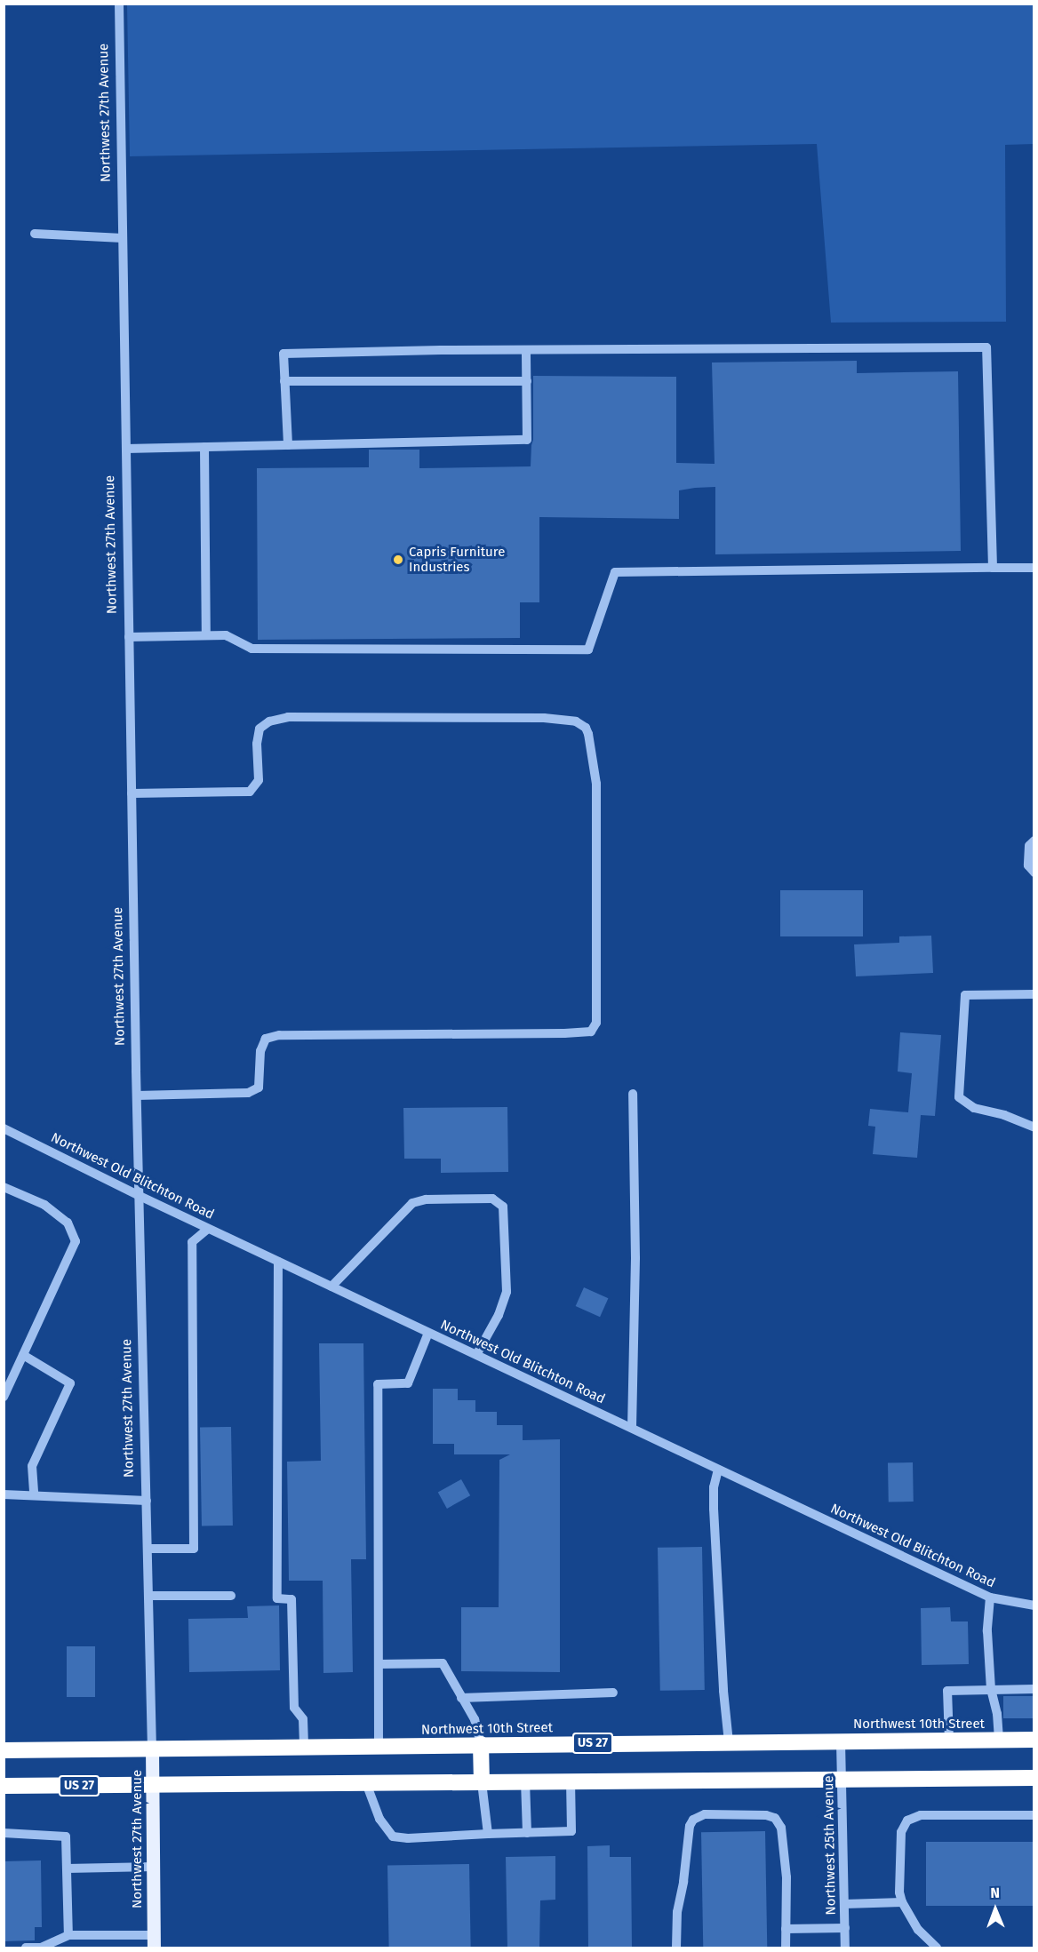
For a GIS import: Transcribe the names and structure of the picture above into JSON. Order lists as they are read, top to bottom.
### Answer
{
  "streets": {
    "highway": ["Northwest 10th Street", "US 27"],
    "main road": ["Northwest 27th Avenue"],
    "street": ["Northwest Old Blitchton Road", "Northwest 25th Avenue"]
  },
  "crossings": [
    ["Northwest 27th Avenue", "Northwest Old Blitchton Road"],
    ["Northwest 27th Avenue", "Northwest 10th Street"],
    ["Northwest 27th Avenue", "US 27"],
    ["Northwest 10th Street", "Northwest 25th Avenue"],
    ["US 27", "Northwest 25th Avenue"]
  ],
  "places": ["Capris Furniture Industries"],
  "north": "top"
}
